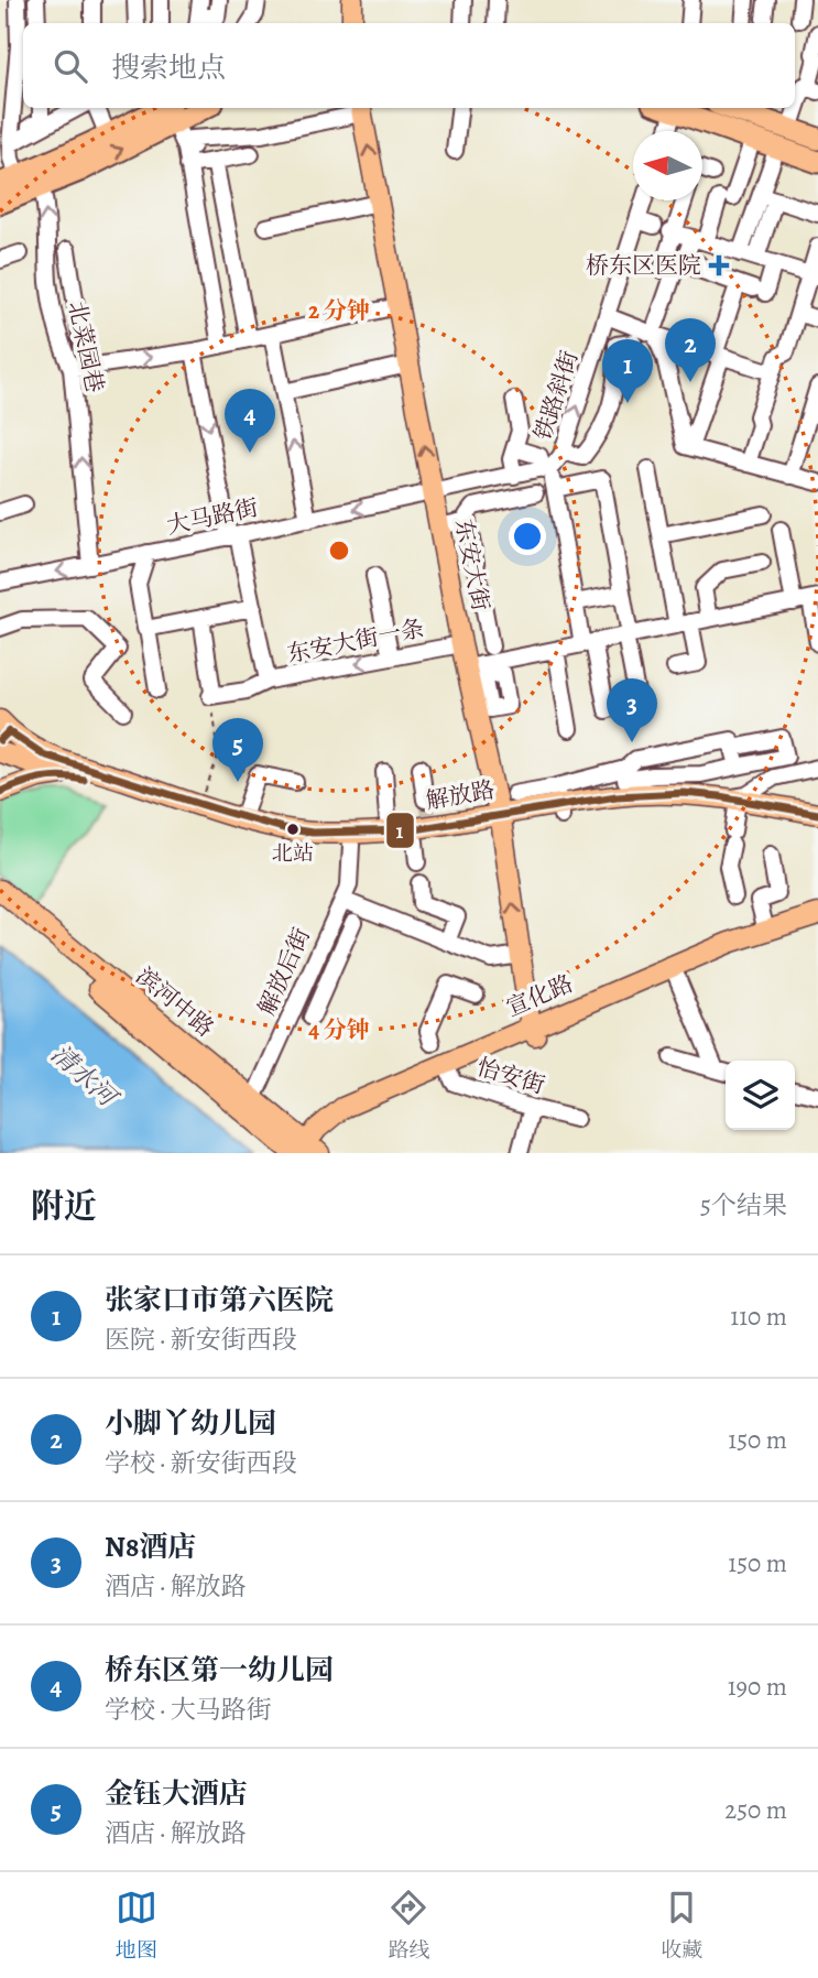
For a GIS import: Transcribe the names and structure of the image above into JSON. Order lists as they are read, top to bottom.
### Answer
{
  "streets": {
    "main road": [
      "东安大街",
      "解放路",
      "宣化路",
      "滨河中路"
    ],
    "street": [
      "北菜园巷",
      "铁路斜街",
      "大马路街",
      "东安大街一条",
      "解放后街",
      "怡安街"
    ]
  },
  "crossings": [
    ["北菜园巷", "大马路街"],
    ["铁路斜街", "大马路街"],
    ["铁路斜街", "东安大街"],
    ["大马路街", "东安大街"],
    ["大马路街", "东安大街一条"],
    ["东安大街", "东安大街一条"],
    ["东安大街", "解放路"],
    ["东安大街", "宣化路"],
    ["解放路", "解放后街"],
    ["解放后街", "滨河中路"],
    ["宣化路", "滨河中路"],
    ["宣化路", "怡安街"]
  ],
  "one_way": ["北菜园巷", "东安大街"],
  "water": ["清水河"],
  "places": {
    "health": ["桥东区医院"],
    "other": ["北站"]
  },
  "lines": ["transit line 1"],
  "north": "left",
  "page": {
    "search": "搜索地点",
    "pins": [
      "2",
      "1",
      "4",
      "3",
      "5"
    ],
    "heading": ["附近", "5个结果"],
    "list": [
      {
        "mark": "1",
        "name": "张家口市第六医院",
        "note": "医院 · 新安街西段",
        "value": "110 m"
      },
      {
        "mark": "2",
        "name": "小脚丫幼儿园",
        "note": "学校 · 新安街西段",
        "value": "150 m"
      },
      {
        "mark": "3",
        "name": "N8酒店",
        "note": "酒店 · 解放路",
        "value": "150 m"
      },
      {
        "mark": "4",
        "name": "桥东区第一幼儿园",
        "note": "学校 · 大马路街",
        "value": "190 m"
      },
      {
        "mark": "5",
        "name": "金钰大酒店",
        "note": "酒店 · 解放路",
        "value": "250 m"
      }
    ],
    "nav": ["地图", "路线", "收藏"]
  },
  "rings": ["2 分钟", "4 分钟"]
}
